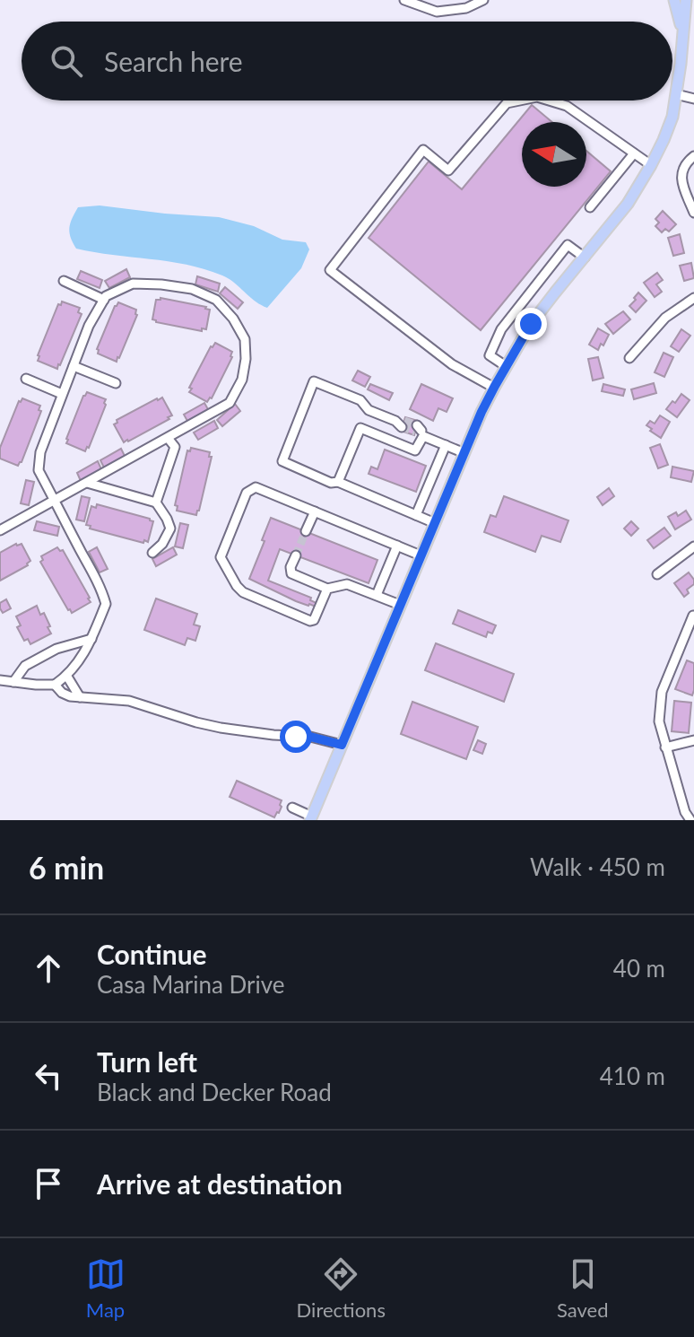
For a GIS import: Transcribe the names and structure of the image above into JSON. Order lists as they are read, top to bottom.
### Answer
{
  "north": "left",
  "page": {
    "search": "Search here",
    "heading": ["6 min", "Walk · 450 m"],
    "list": [
      ["Continue", "Casa Marina Drive", "40 m"],
      ["Turn left", "Black and Decker Road", "410 m"],
      "Arrive at destination"
    ],
    "nav": ["Map", "Directions", "Saved"]
  }
}
